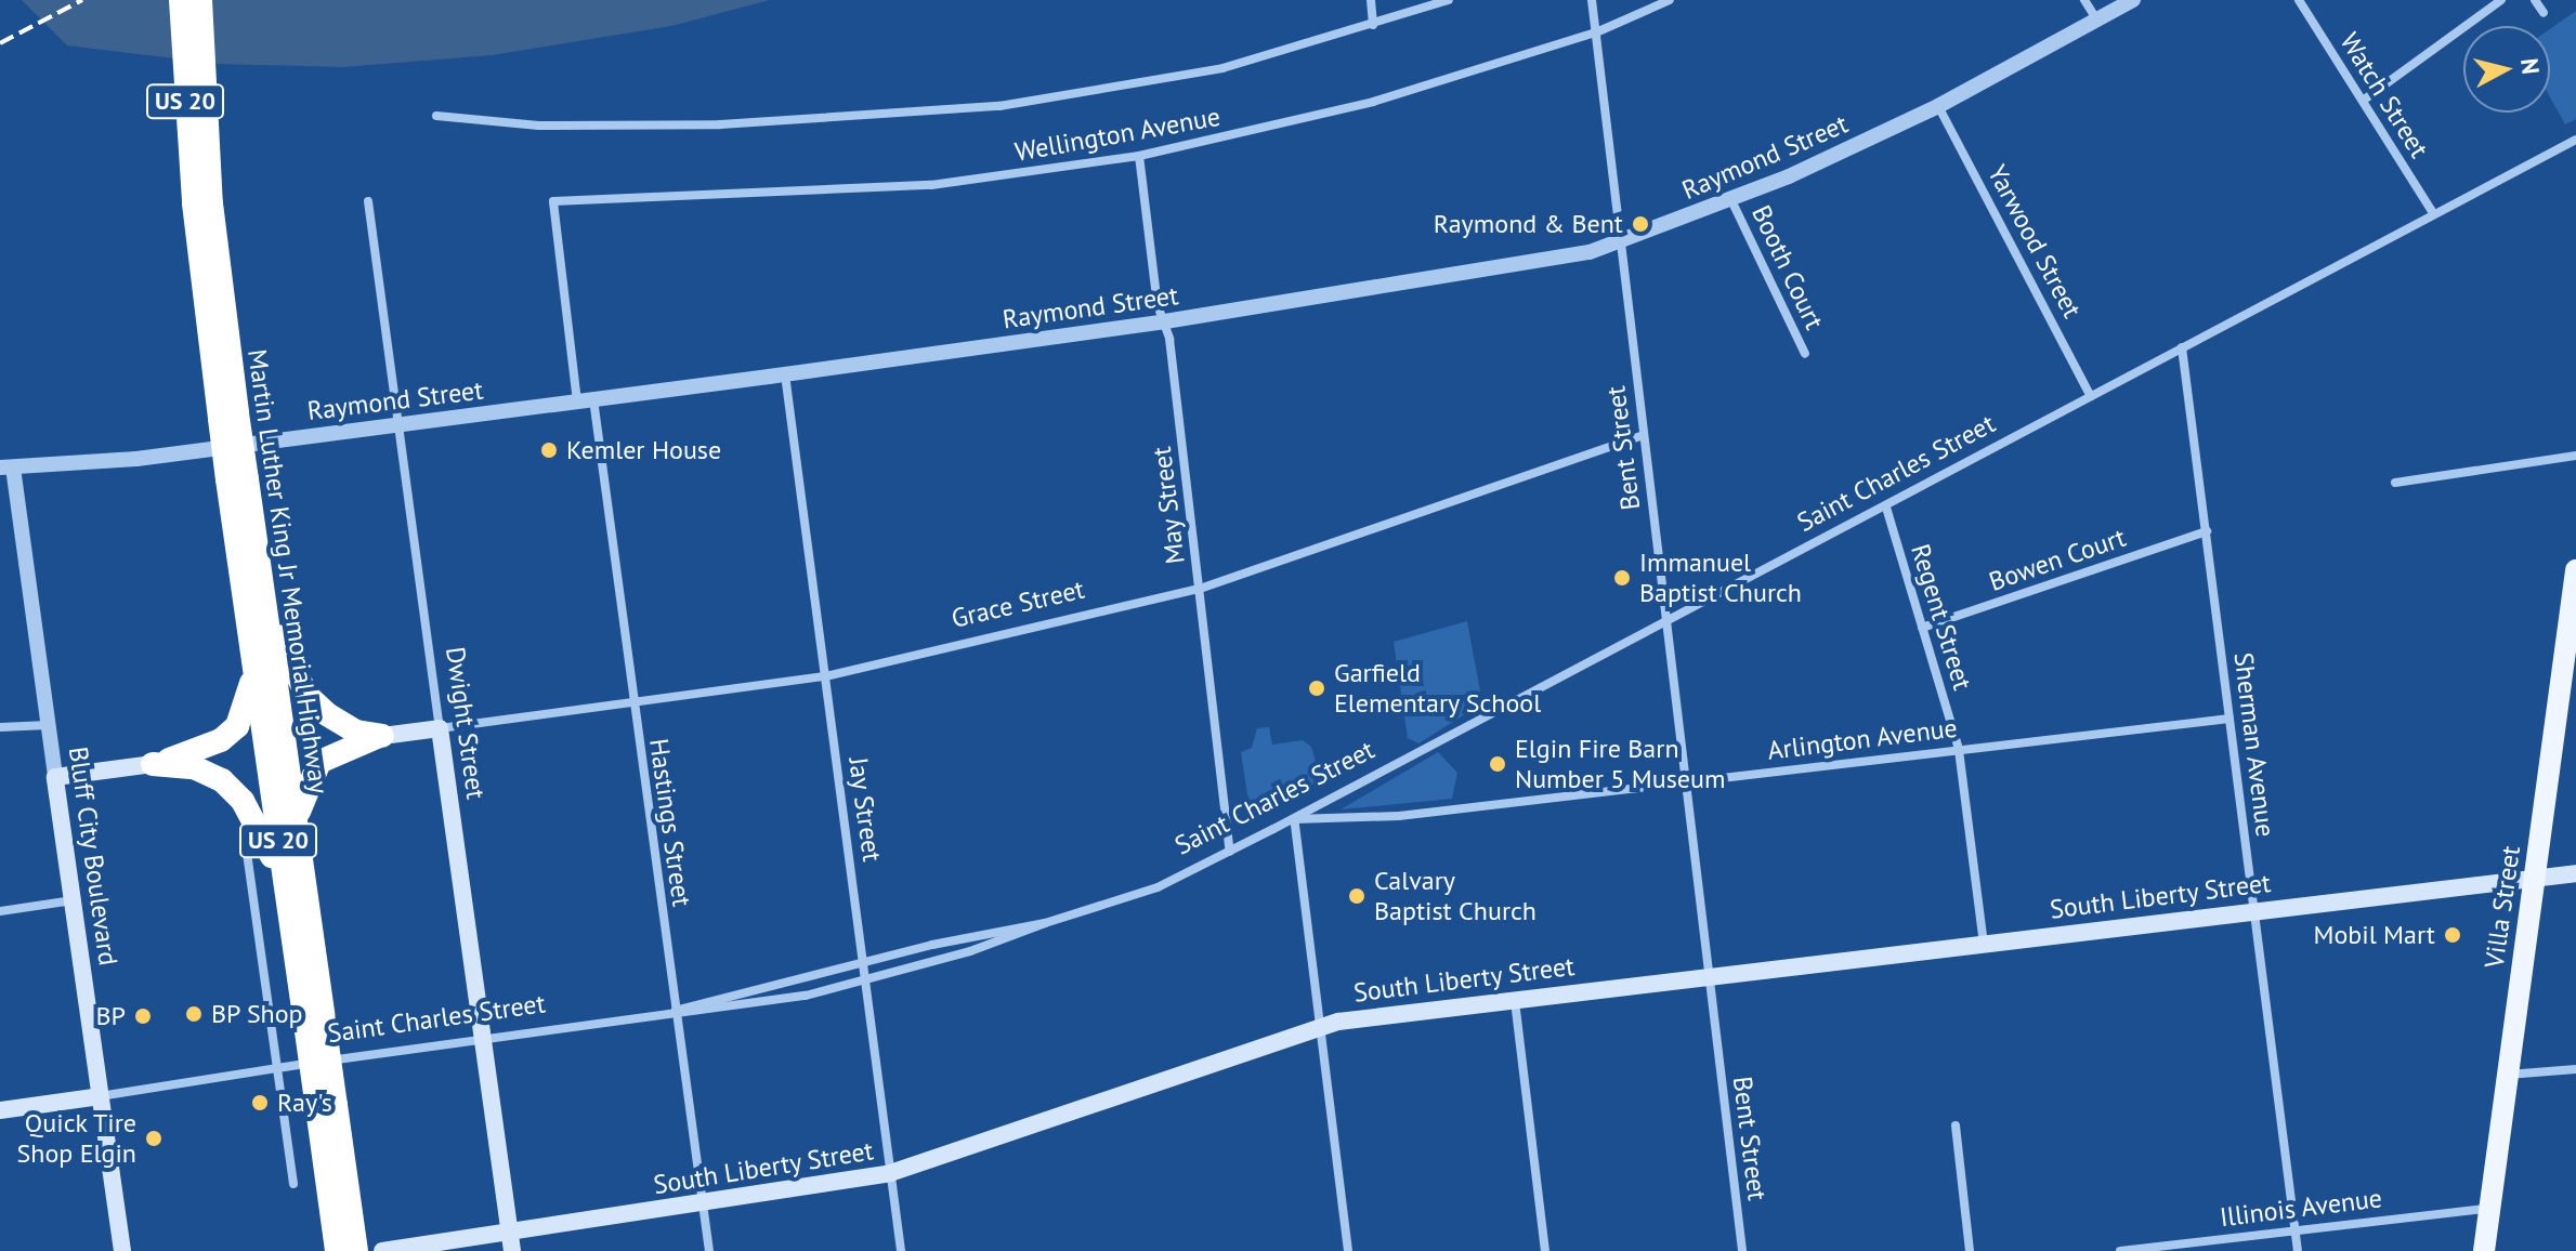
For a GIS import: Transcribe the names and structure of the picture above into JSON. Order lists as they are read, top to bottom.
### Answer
{
  "streets": {
    "highway": ["US 20", "Martin Luther King Jr Memorial Highway"],
    "main road": [
      "Saint Charles Street",
      "Grace Street",
      "Dwight Street",
      "Bluff City Boulevard",
      "South Liberty Street",
      "Villa Street"
    ],
    "street": [
      "Watch Street",
      "Wellington Avenue",
      "Raymond Street",
      "Yarwood Street",
      "Booth Court",
      "Bent Street",
      "May Street",
      "Bowen Court",
      "Regent Street",
      "Arlington Avenue",
      "Sherman Avenue",
      "Jay Street",
      "Hastings Street",
      "Illinois Avenue"
    ]
  },
  "crossings": [
    ["Watch Street", "Saint Charles Street"],
    ["Wellington Avenue", "Bent Street"],
    ["Wellington Avenue", "May Street"],
    ["Wellington Avenue", "Hastings Street"],
    ["Raymond Street", "Yarwood Street"],
    ["Raymond Street", "Booth Court"],
    ["Raymond Street", "Bent Street"],
    ["Raymond Street", "May Street"],
    ["Raymond Street", "Dwight Street"],
    ["Raymond Street", "Jay Street"],
    ["Raymond Street", "Hastings Street"],
    ["Raymond Street", "Bluff City Boulevard"],
    ["Yarwood Street", "Saint Charles Street"],
    ["Bent Street", "Saint Charles Street"],
    ["Bent Street", "Grace Street"],
    ["Bent Street", "Arlington Avenue"],
    ["Bent Street", "South Liberty Street"],
    ["Saint Charles Street", "May Street"],
    ["Saint Charles Street", "Regent Street"],
    ["Saint Charles Street", "Dwight Street"],
    ["Saint Charles Street", "Arlington Avenue"],
    ["Saint Charles Street", "Sherman Avenue"],
    ["Saint Charles Street", "Jay Street"],
    ["Saint Charles Street", "Hastings Street"],
    ["Saint Charles Street", "Bluff City Boulevard"],
    ["May Street", "Grace Street"],
    ["Bowen Court", "Regent Street"],
    ["Bowen Court", "Sherman Avenue"],
    ["Grace Street", "Dwight Street"],
    ["Grace Street", "Jay Street"],
    ["Grace Street", "Hastings Street"],
    ["Regent Street", "Arlington Avenue"],
    ["Regent Street", "South Liberty Street"],
    ["Dwight Street", "South Liberty Street"],
    ["Arlington Avenue", "Sherman Avenue"],
    ["Sherman Avenue", "South Liberty Street"],
    ["Sherman Avenue", "Illinois Avenue"],
    ["Jay Street", "South Liberty Street"],
    ["Hastings Street", "South Liberty Street"],
    ["South Liberty Street", "Villa Street"],
    ["Villa Street", "Illinois Avenue"]
  ],
  "places": [
    "Raymond & Bent",
    "Kemler House",
    "Immanuel Baptist Church",
    "Garfield Elementary School",
    "Elgin Fire Barn Number 5 Museum",
    "Calvary Baptist Church",
    "Mobil Mart",
    "BP Shop",
    "BP",
    "Ray's",
    "Quick Tire Shop Elgin"
  ],
  "north": "right"
}
